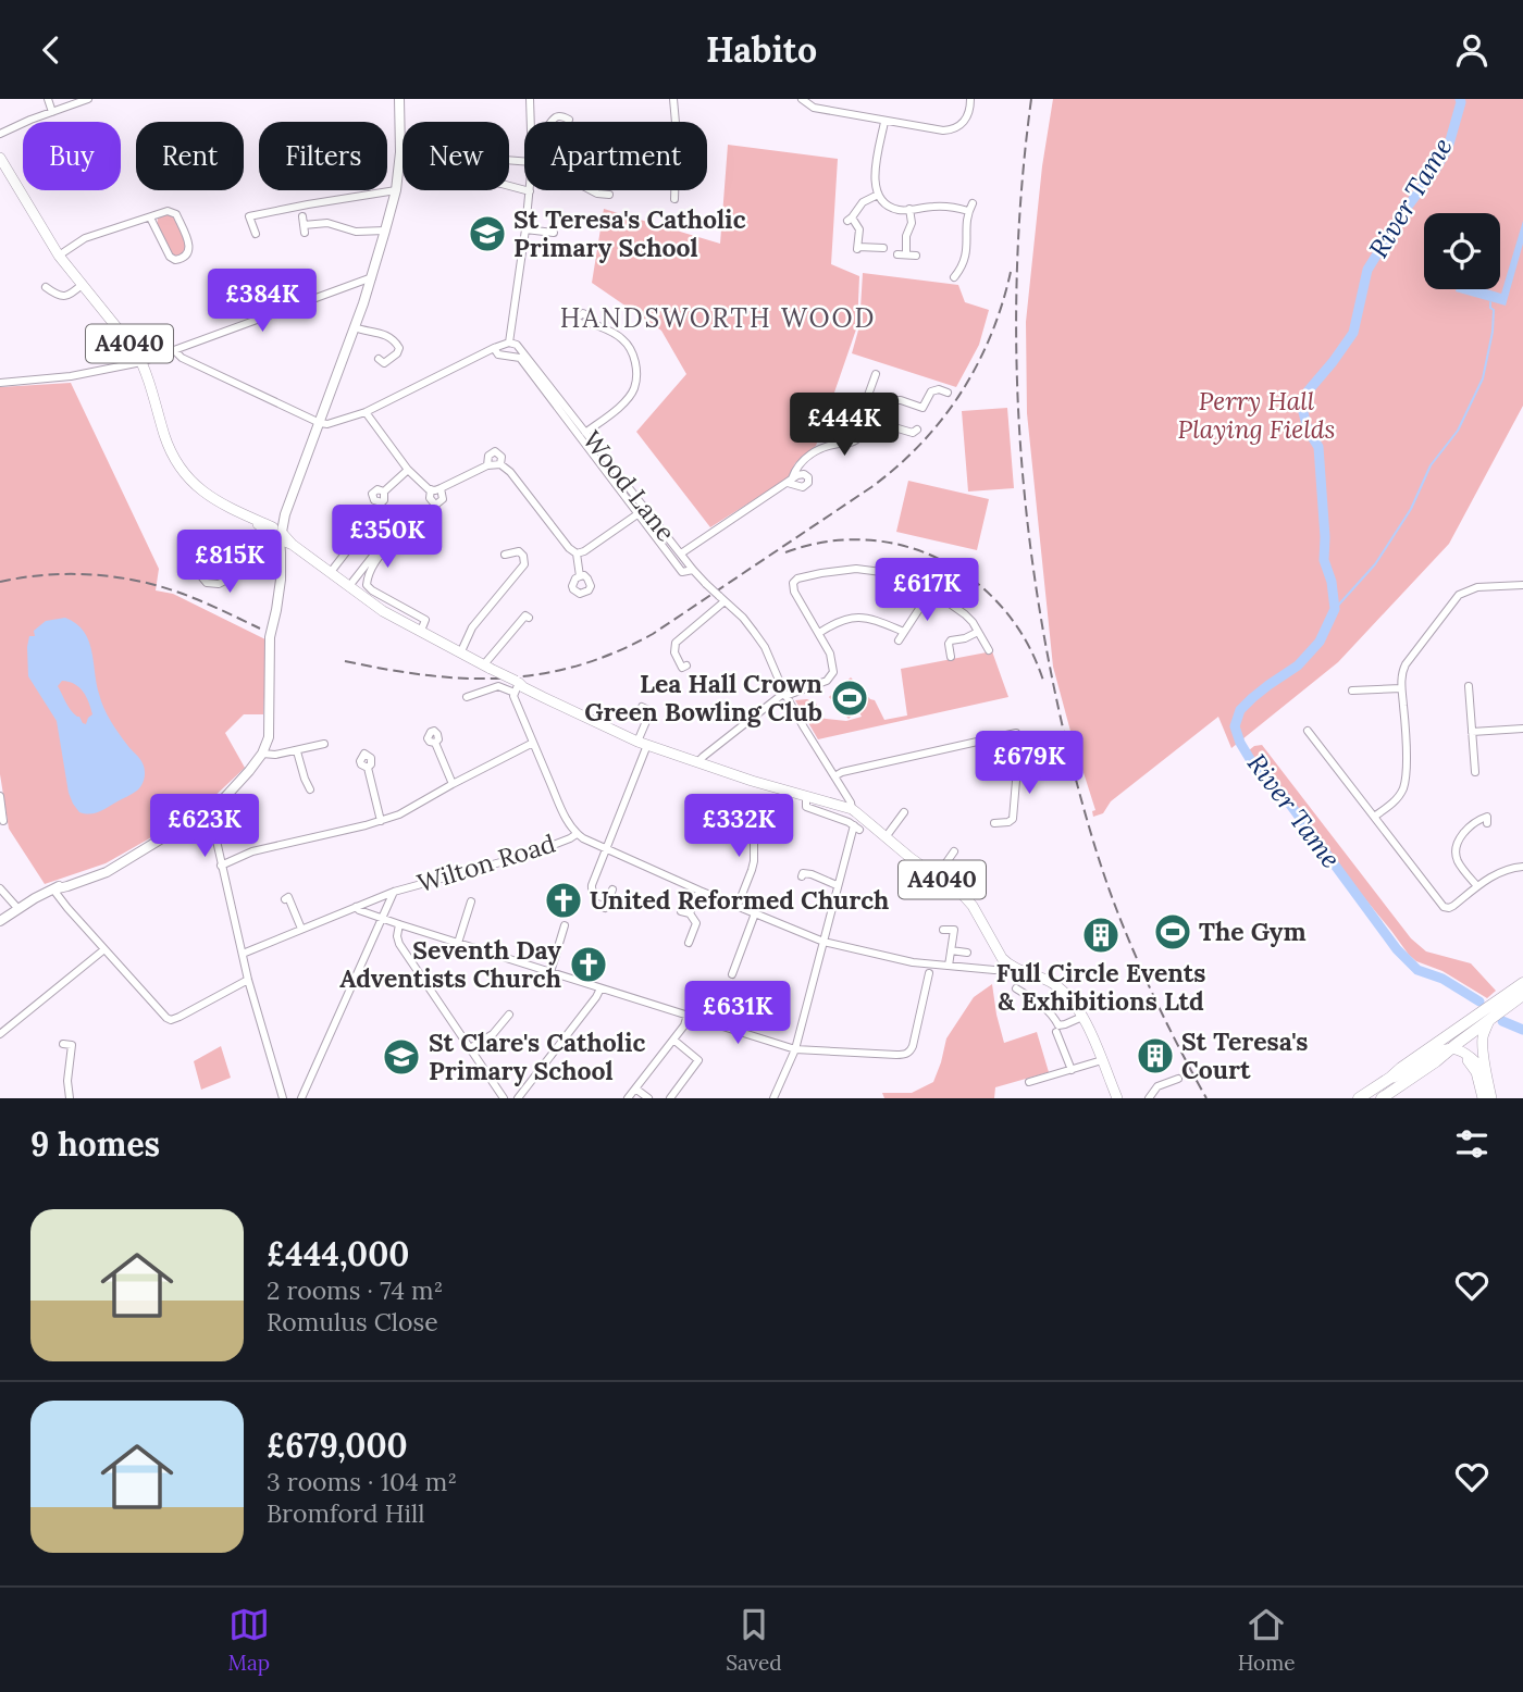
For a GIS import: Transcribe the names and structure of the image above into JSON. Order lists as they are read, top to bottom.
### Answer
{
  "streets": {
    "main road": ["A4040"],
    "street": ["Wood Lane", "Wilton Road"]
  },
  "crossings": [
    ["A4040", "Wood Lane"]
  ],
  "districts": ["HANDSWORTH WOOD"],
  "water": ["River Tame"],
  "parks": ["Perry Hall Playing Fields"],
  "places": {
    "school or university": ["St Teresa's Catholic Primary School", "St Clare's Catholic Primary School"],
    "sports": ["Lea Hall Crown Green Bowling Club", "The Gym"],
    "church": ["United Reformed Church", "Seventh Day Adventists Church"],
    "building": ["Full Circle Events & Exhibitions Ltd", "St Teresa's Court"]
  },
  "page": {
    "header": "Habito",
    "chip": [
      "Buy",
      "Rent",
      "Filters",
      "New",
      "Apartment"
    ],
    "price": [
      "£384K",
      "£444K",
      "£350K",
      "£815K",
      "£617K",
      "£679K",
      "£623K",
      "£332K",
      "£631K"
    ],
    "heading": "9 homes",
    "list": [
      {
        "name": "£444,000",
        "note": "2 rooms · 74 m² · Romulus Close"
      },
      {
        "name": "£679,000",
        "note": "3 rooms · 104 m² · Bromford Hill"
      }
    ],
    "tabs": ["Map", "Saved", "Home"]
  }
}
